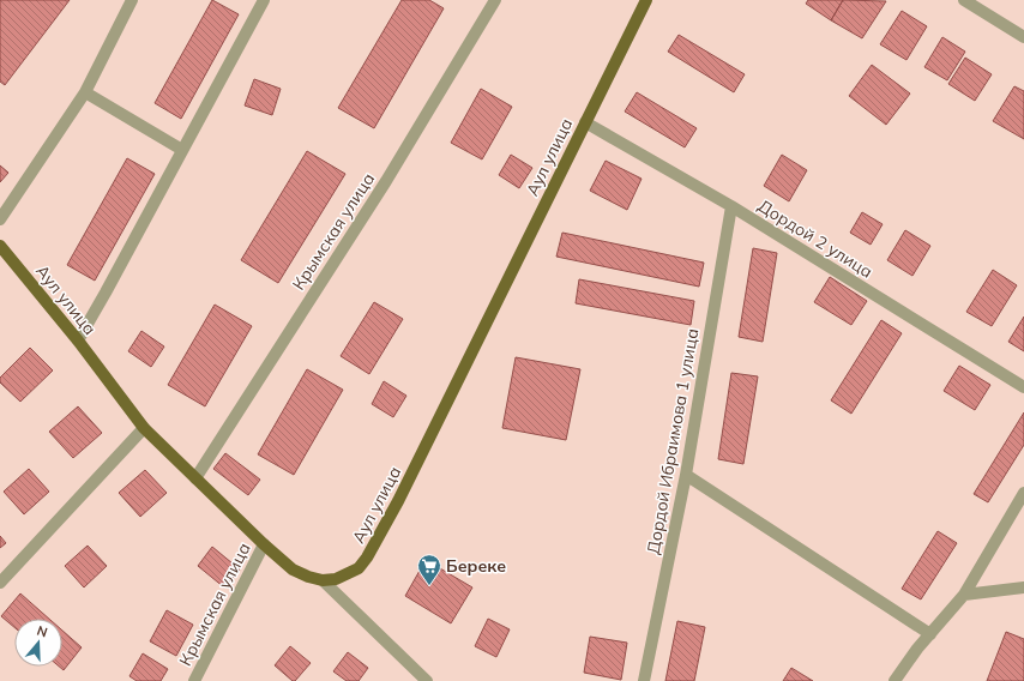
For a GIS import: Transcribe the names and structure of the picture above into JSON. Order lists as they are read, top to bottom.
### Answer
{
  "streets": {
    "main road": ["Аул улица"],
    "street": ["Крымская улица", "Дордой 2 улица", "Дордой Ибраимова 1 улица"]
  },
  "crossings": [
    ["Аул улица", "Крымская улица"],
    ["Аул улица", "Дордой 2 улица"],
    ["Дордой 2 улица", "Дордой Ибраимова 1 улица"]
  ],
  "places": {
    "supermarket": ["Береке"]
  },
  "north": "top"
}
